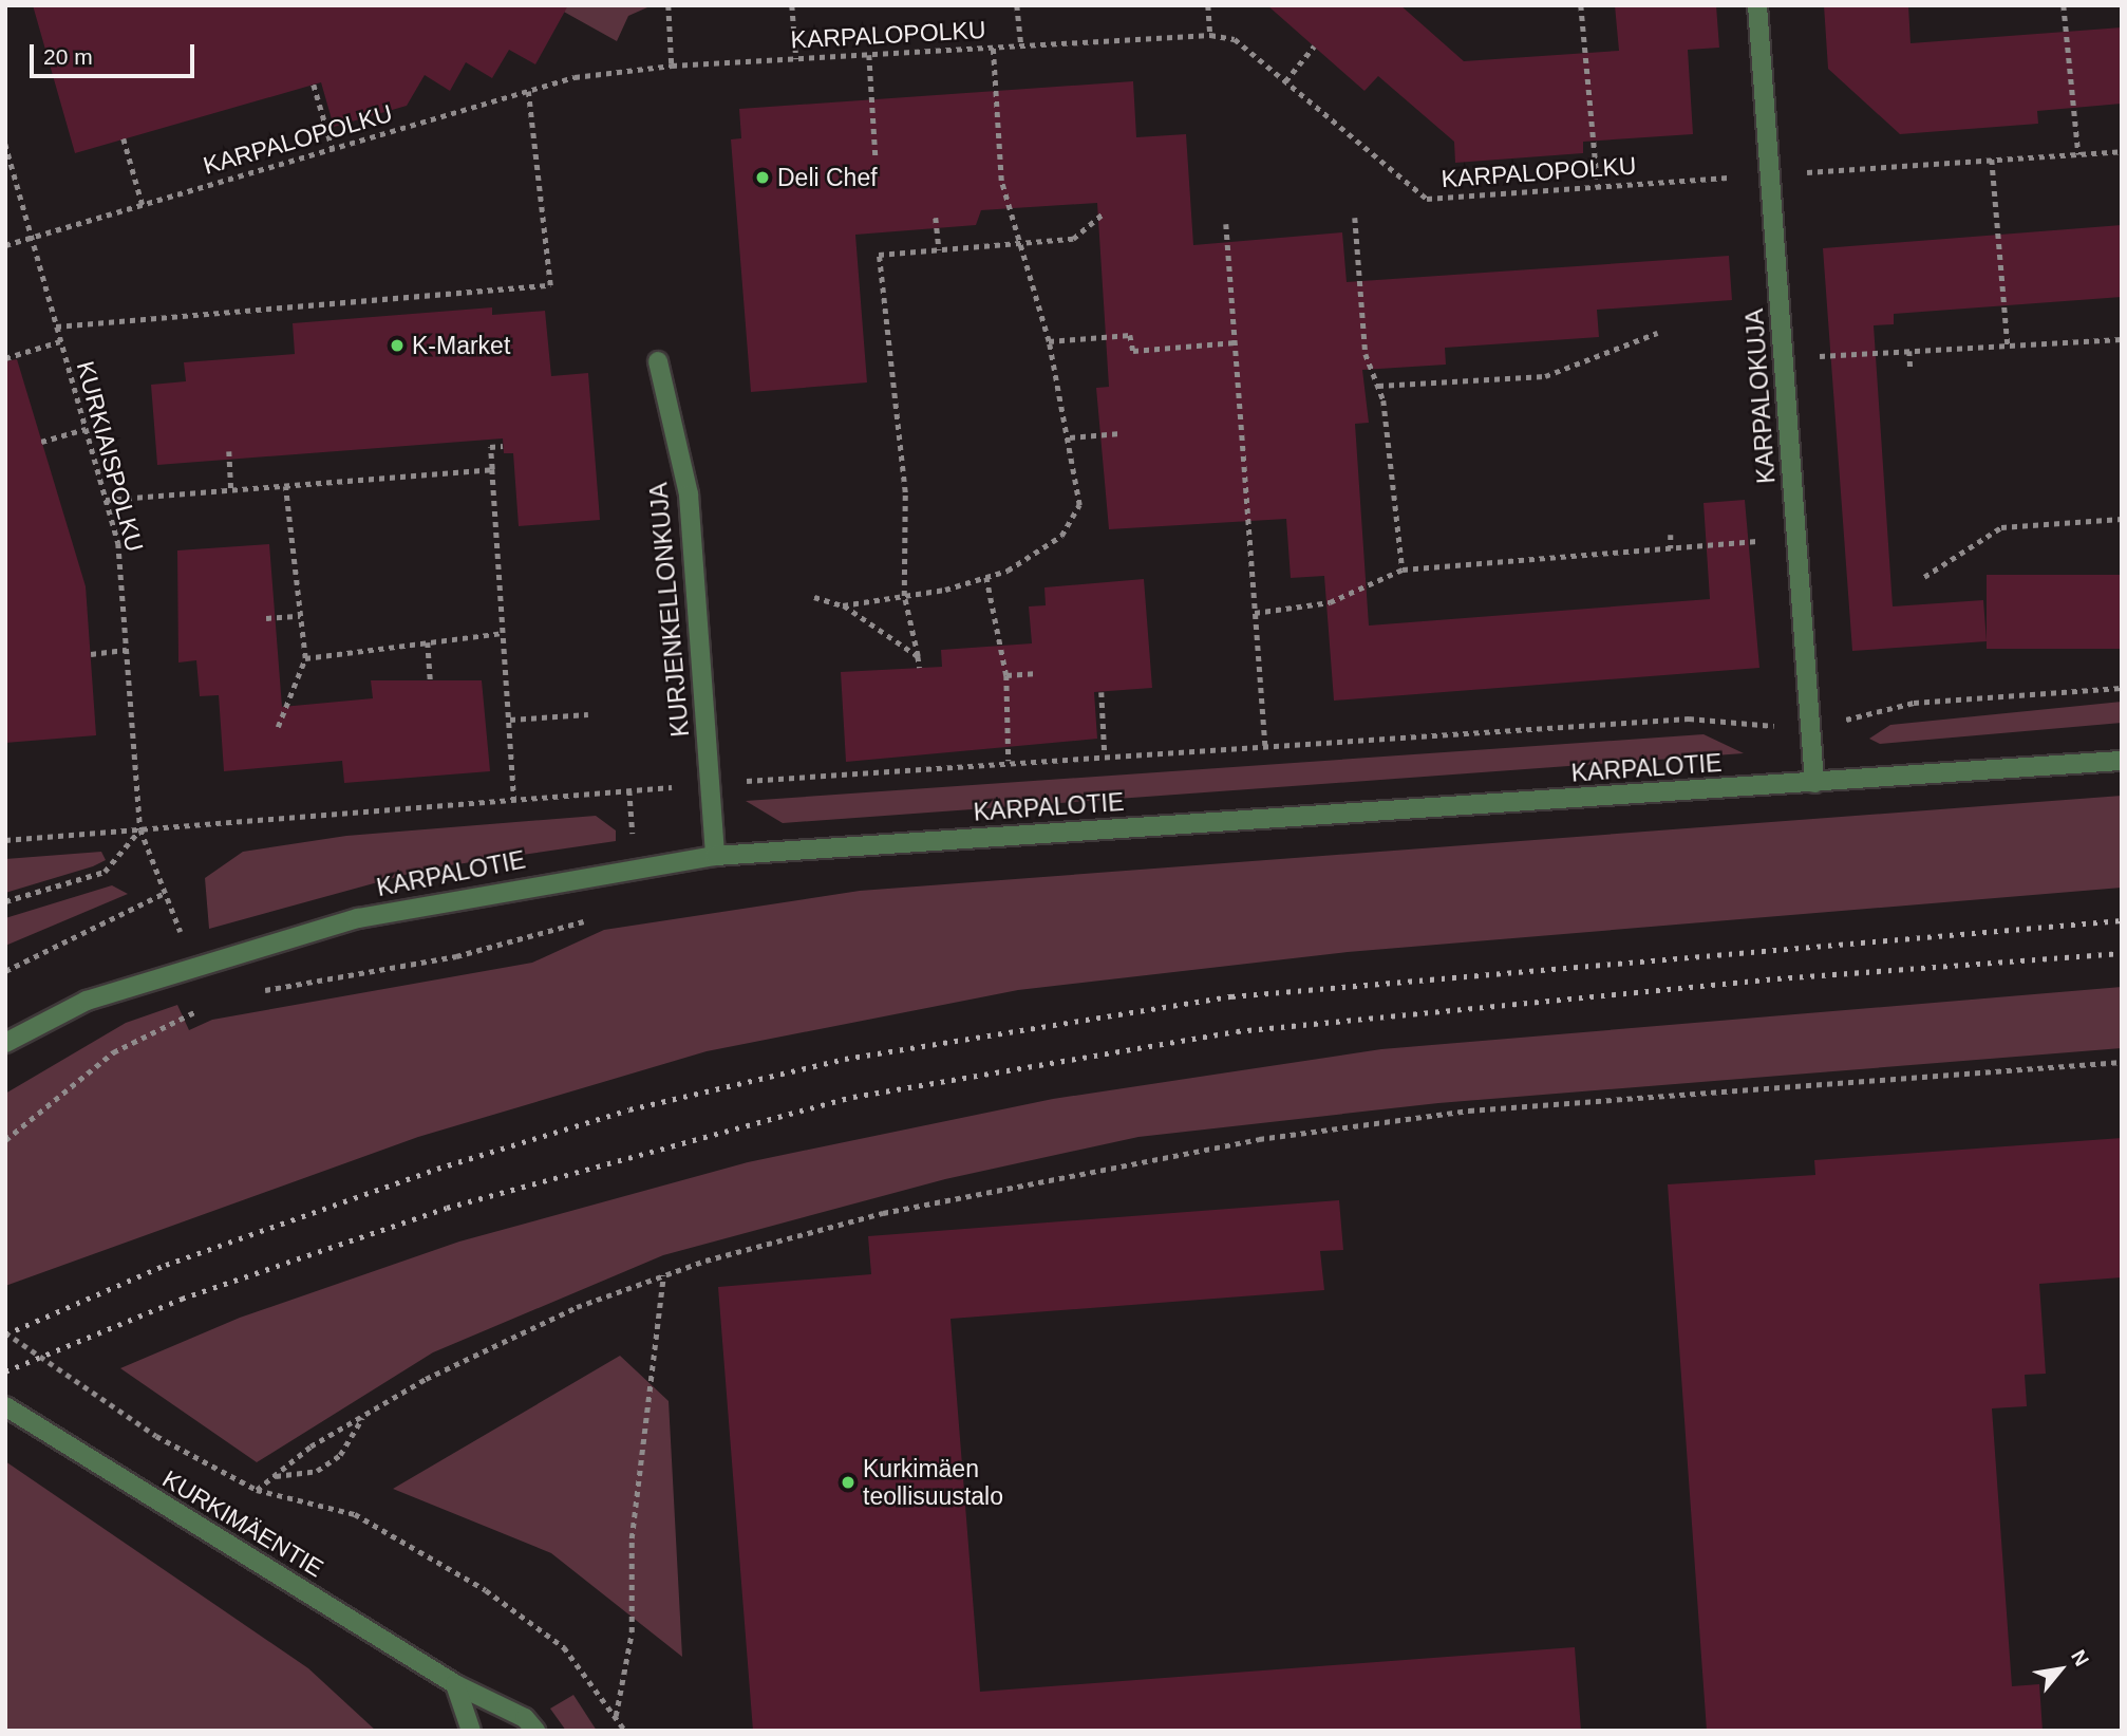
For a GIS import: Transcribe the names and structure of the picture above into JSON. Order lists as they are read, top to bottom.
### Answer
{
  "streets": {
    "street": [
      "KARPALOKUJA",
      "KURJENKELLONKUJA",
      "KARPALOTIE",
      "KURKIMÄENTIE"
    ],
    "path": ["KARPALOPOLKU", "KURKIAISPOLKU"]
  },
  "crossings": [
    ["KARPALOPOLKU", "KURKIAISPOLKU"],
    ["KARPALOKUJA", "KARPALOTIE"],
    ["KURJENKELLONKUJA", "KARPALOTIE"]
  ],
  "places": ["Deli Chef", "K-Market", "Kurkimäen teollisuustalo"],
  "scale_bar": "20 m",
  "north": "top right"
}
